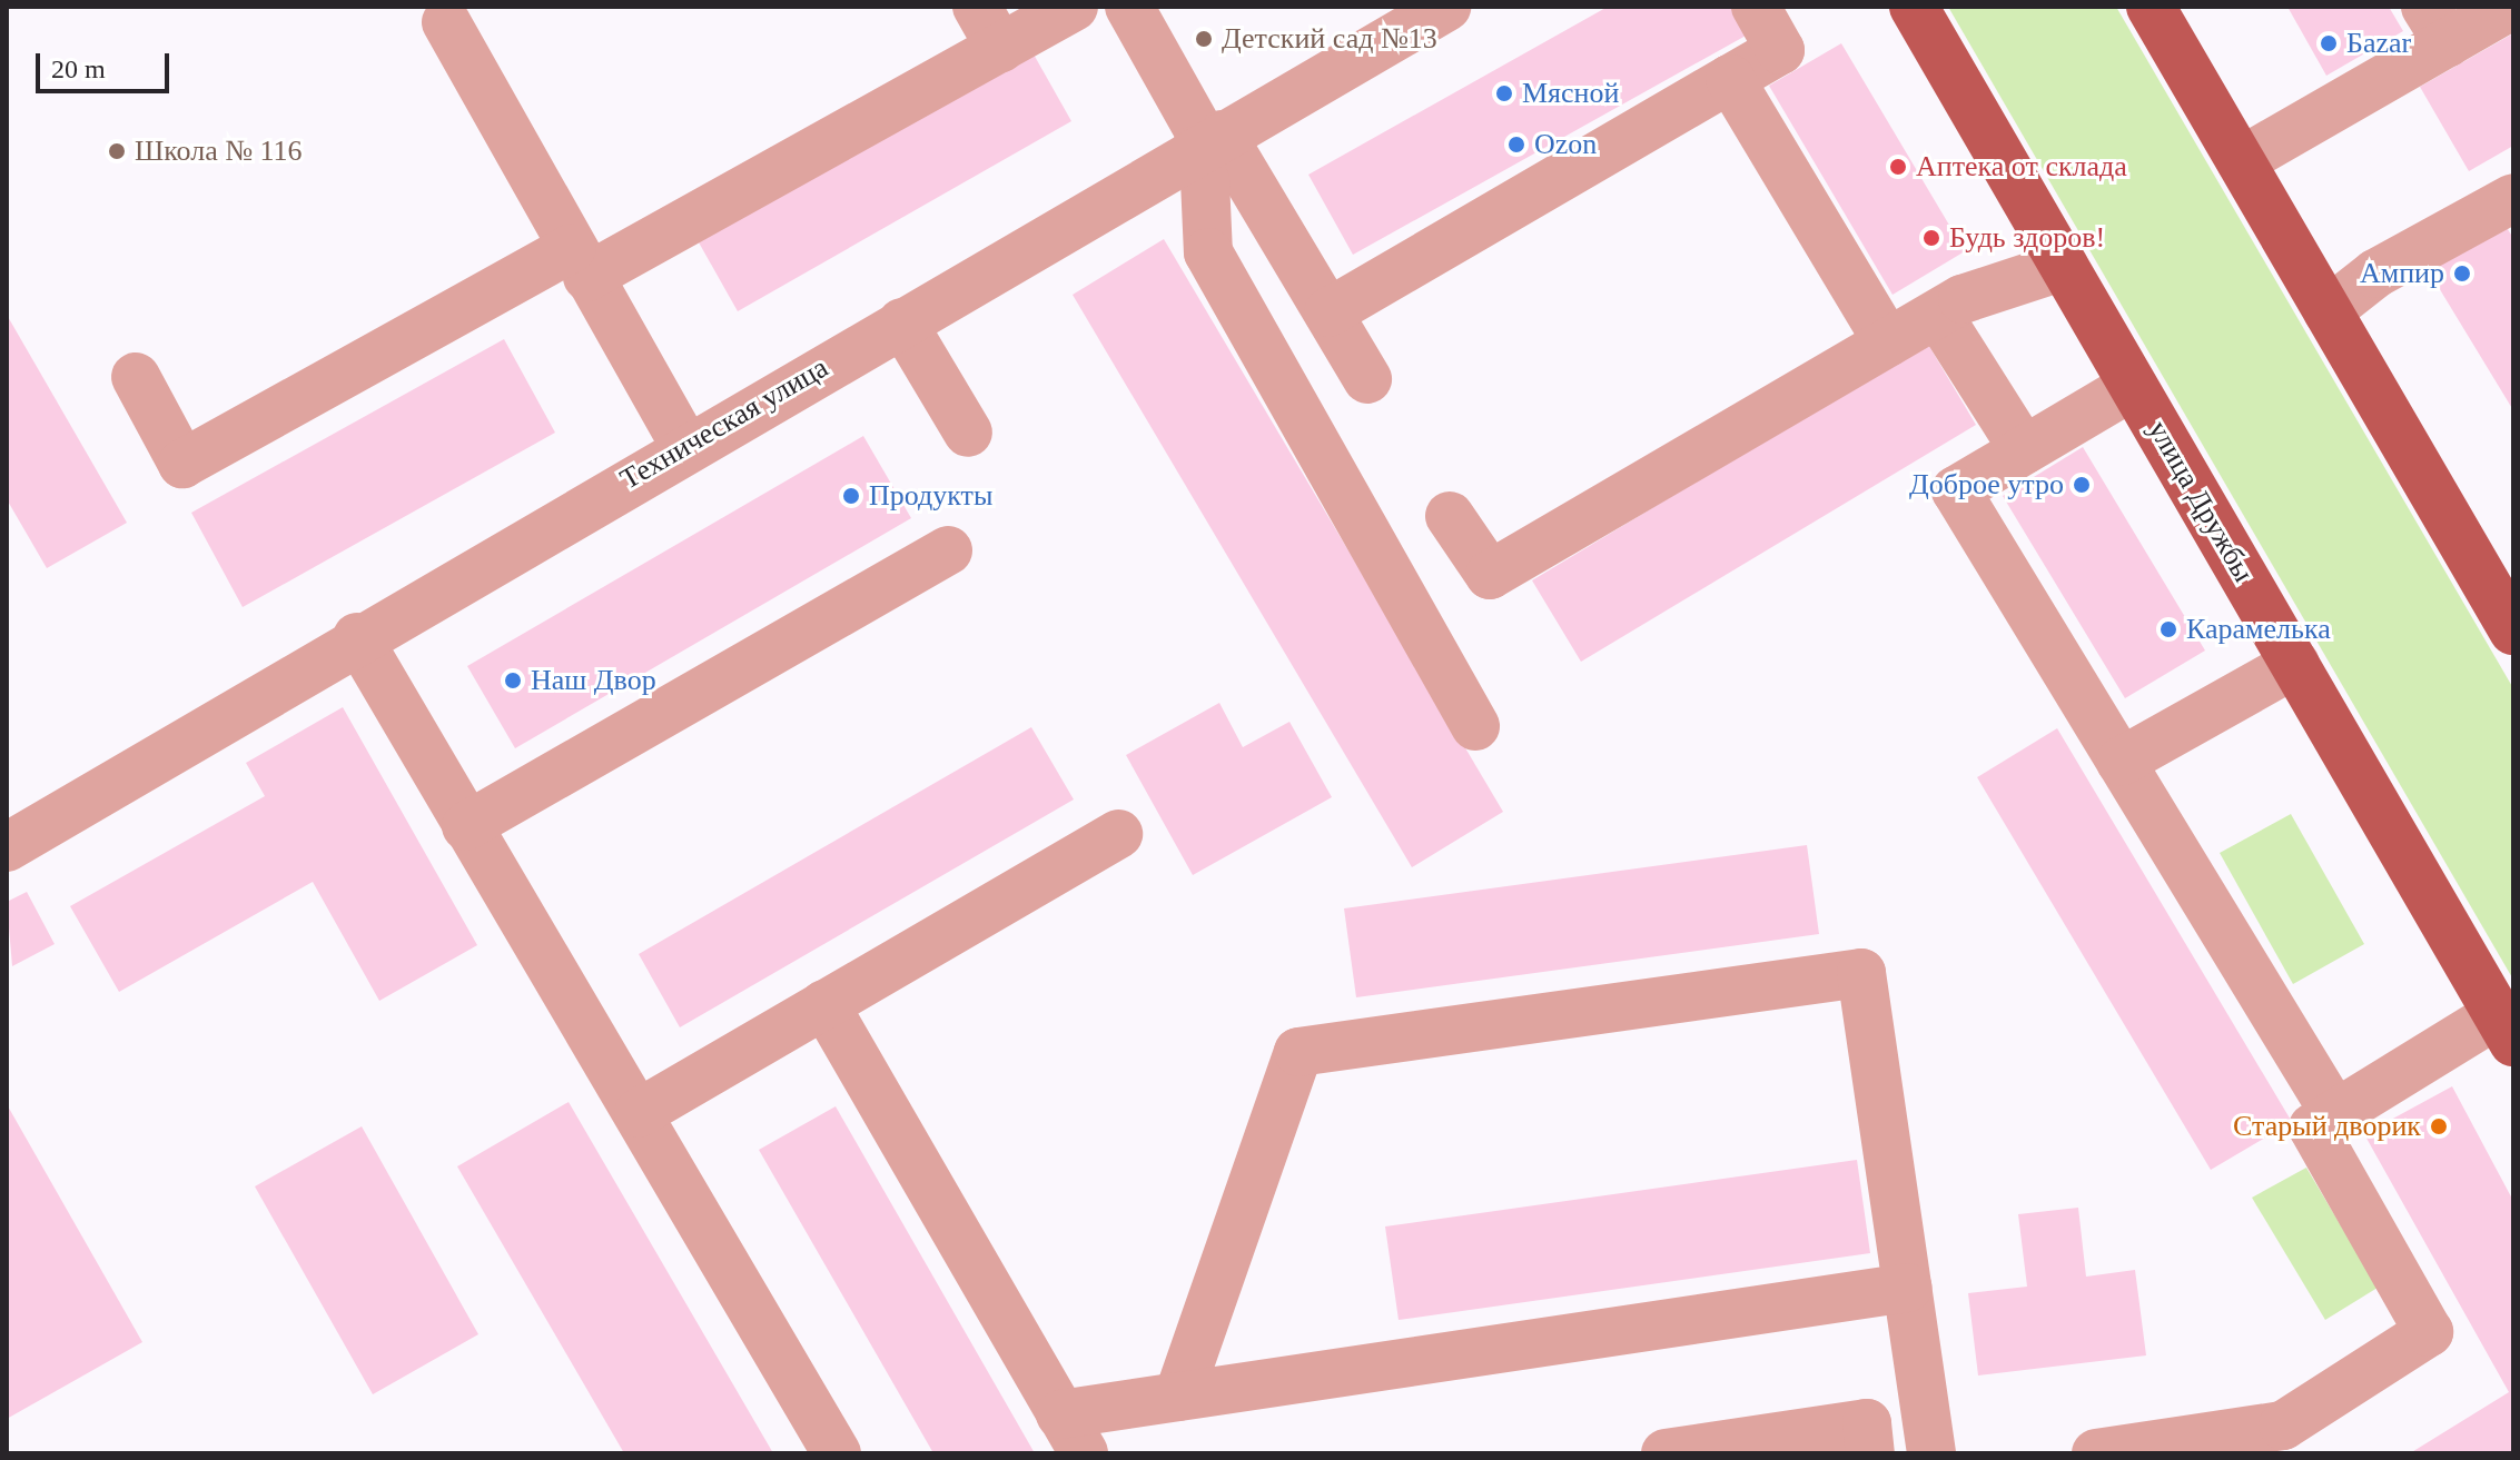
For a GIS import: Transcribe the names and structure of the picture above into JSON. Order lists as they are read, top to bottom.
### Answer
{
  "streets": {
    "main road": ["улица Дружбы"],
    "street": ["Техническая улица"]
  },
  "places": [
    "Детский сад №13",
    "Бazar",
    "Мясной",
    "Ozon",
    "Школа № 116",
    "Аптека от склада",
    "Будь здоров!",
    "Ампир",
    "Доброе утро",
    "Продукты",
    "Карамелька",
    "Наш Двор",
    "Старый дворик"
  ],
  "scale_bar": "20 m"
}
